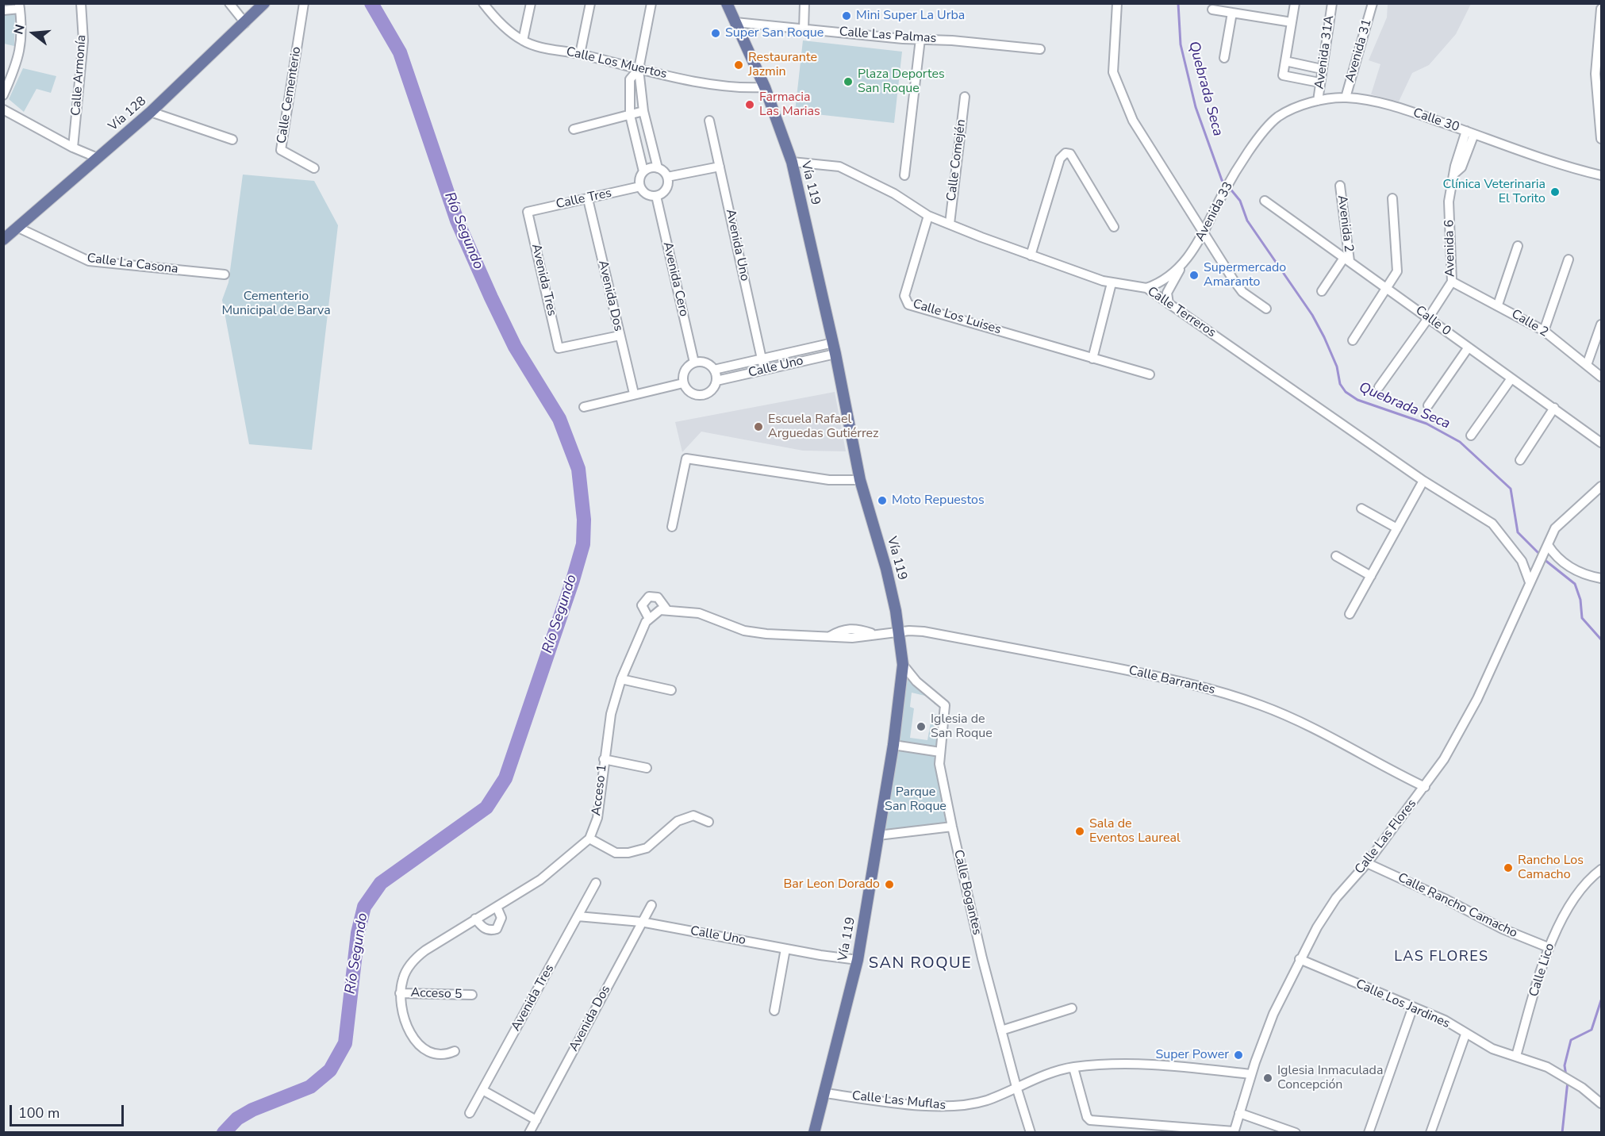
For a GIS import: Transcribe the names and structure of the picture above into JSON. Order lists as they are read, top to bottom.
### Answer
{
  "streets": {
    "main road": ["Vía 128", "Vía 119"],
    "street": [
      "Calle Las Palmas",
      "Avenida 31",
      "Avenida 31A",
      "Calle Los Muertos",
      "Calle Armonía",
      "Calle Cementerio",
      "Calle 30",
      "Calle Comején",
      "Calle Tres",
      "Avenida 33",
      "Avenida 2",
      "Avenida Uno",
      "Avenida 6",
      "Calle La Casona",
      "Avenida Cero",
      "Avenida Tres",
      "Avenida Dos",
      "Calle Terreros",
      "Calle Los Luises",
      "Calle 0",
      "Calle 2",
      "Calle Uno",
      "Calle Barrantes",
      "Acceso 1",
      "Calle Las Flores",
      "Calle Bogantes",
      "Calle Rancho Camacho",
      "Calle Lico",
      "Acceso 5",
      "Calle Los Jardines",
      "Calle Las Muflas"
    ]
  },
  "crossings": [
    ["Calle Las Palmas", "Vía 119"],
    ["Avenida 31", "Calle 30"],
    ["Avenida 31A", "Calle 30"],
    ["Calle Los Muertos", "Vía 119"],
    ["Vía 128", "Calle La Casona"],
    ["Calle 30", "Avenida 33"],
    ["Calle 30", "Avenida 6"],
    ["Calle Comején", "Calle Terreros"],
    ["Vía 119", "Calle Terreros"],
    ["Vía 119", "Calle Uno"],
    ["Vía 119", "Calle Barrantes"],
    ["Vía 119", "Calle Bogantes"],
    ["Vía 119", "Calle Las Muflas"],
    ["Calle Tres", "Avenida Cero"],
    ["Calle Tres", "Avenida Tres"],
    ["Calle Tres", "Avenida Dos"],
    ["Avenida 33", "Calle Terreros"],
    ["Avenida 2", "Calle 0"],
    ["Avenida Uno", "Calle Uno"],
    ["Avenida 6", "Calle 0"],
    ["Avenida 6", "Calle 2"],
    ["Avenida Cero", "Calle Uno"],
    ["Avenida Tres", "Avenida Dos"],
    ["Avenida Tres", "Calle Uno"],
    ["Avenida Dos", "Calle Uno"],
    ["Calle Terreros", "Calle Los Luises"],
    ["Calle Terreros", "Calle Las Flores"],
    ["Calle Barrantes", "Calle Las Flores"],
    ["Calle Las Flores", "Calle Rancho Camacho"],
    ["Calle Las Flores", "Calle Los Jardines"],
    ["Calle Las Flores", "Calle Las Muflas"],
    ["Calle Bogantes", "Calle Las Muflas"],
    ["Calle Rancho Camacho", "Calle Lico"],
    ["Calle Lico", "Calle Los Jardines"]
  ],
  "districts": ["LAS FLORES", "SAN ROQUE"],
  "water": ["Quebrada Seca", "Río Segundo"],
  "parks": ["Cementerio Municipal de Barva", "Parque San Roque"],
  "places": [
    "Mini Super La Urba",
    "Super San Roque",
    "Restaurante Jazmin",
    "Plaza Deportes San Roque",
    "Farmacia Las Marias",
    "Clínica Veterinaria El Torito",
    "Supermercado Amaranto",
    "Escuela Rafael Arguedas Gutiérrez",
    "Moto Repuestos",
    "Iglesia de San Roque",
    "Sala de Eventos Laureal",
    "Rancho Los Camacho",
    "Bar Leon Dorado",
    "Super Power",
    "Iglesia Inmaculada Concepción"
  ],
  "scale_bar": "100 m",
  "north": "left"
}
